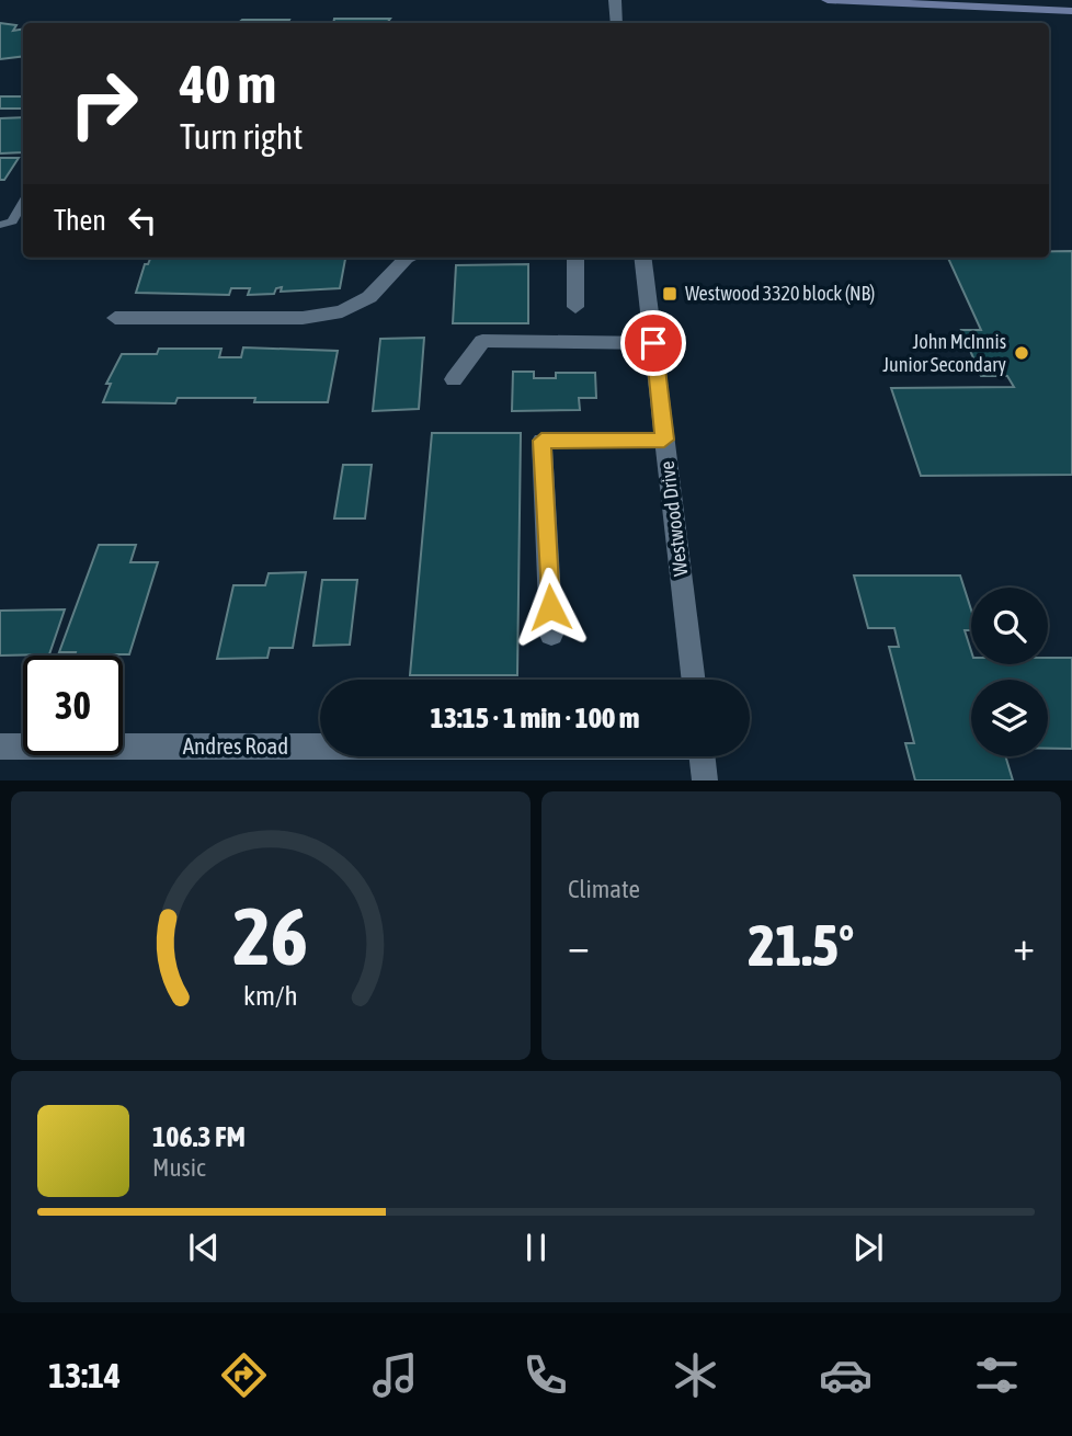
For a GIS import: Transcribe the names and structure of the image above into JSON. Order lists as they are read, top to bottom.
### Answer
{
  "streets": {
    "street": ["Westwood Drive", "Andres Road"]
  },
  "places": {
    "transit": ["Westwood 3320 block (NB)"],
    "other": ["John McInnis Junior Secondary"]
  },
  "page": {
    "turn": ["40 m", "Turn right"],
    "then": "Then",
    "limit": "30",
    "trip": "13:15 · 1 min · 100 m",
    "tile": "Climate",
    "heat": ["−", "21.5°", "+"],
    "song": ["106.3 FM", "Music"],
    "tabs": "13:14",
    "gauge": ["26", "km/h"]
  }
}
